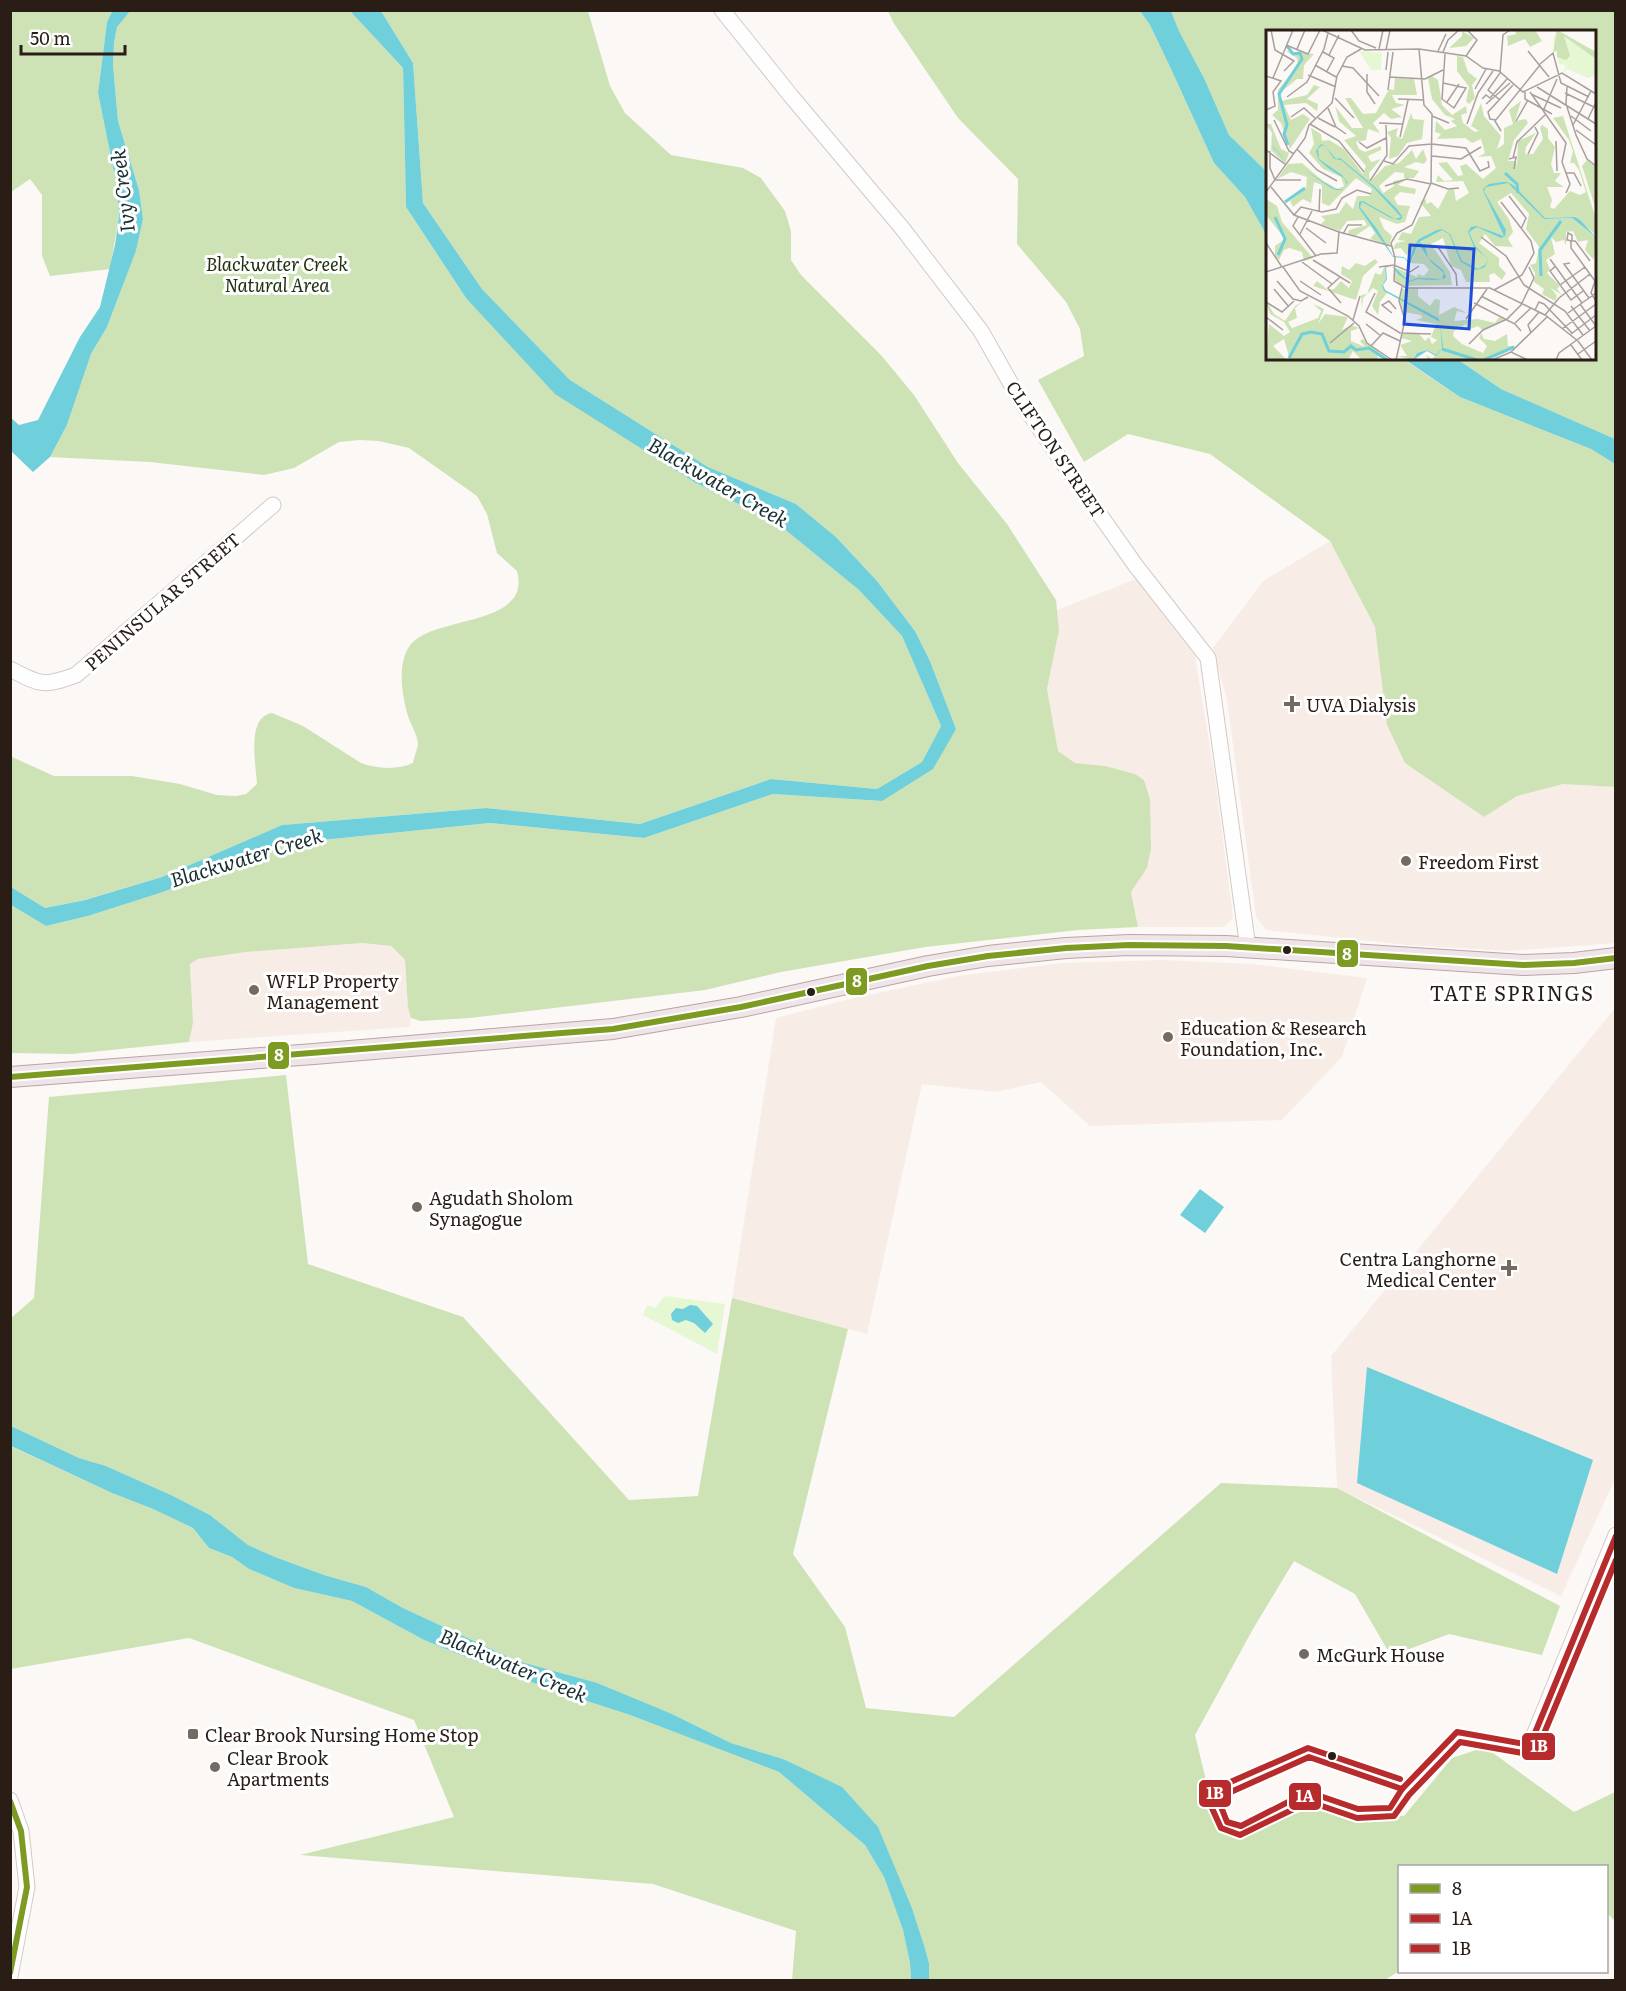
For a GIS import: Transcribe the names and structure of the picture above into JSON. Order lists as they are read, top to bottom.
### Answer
{
  "streets": {
    "street": ["CLIFTON STREET", "PENINSULAR STREET"]
  },
  "districts": ["TATE SPRINGS"],
  "water": ["Ivy Creek", "Blackwater Creek"],
  "parks": ["Blackwater Creek Natural Area"],
  "places": {
    "health": ["UVA Dialysis", "Centra Langhorne Medical Center"],
    "other": [
      "Freedom First",
      "WFLP Property Management",
      "Education & Research Foundation, Inc.",
      "Agudath Sholom Synagogue",
      "McGurk House",
      "Clear Brook Apartments"
    ],
    "transit": ["Clear Brook Nursing Home Stop"]
  },
  "lines": ["transit line 8", "transit line 1A", "transit line 1B"],
  "legend": ["8", "1A", "1B"],
  "scale_bar": "50 m"
}
